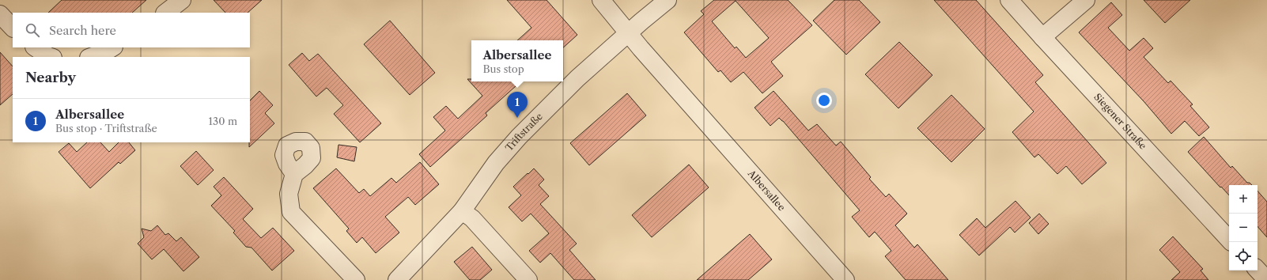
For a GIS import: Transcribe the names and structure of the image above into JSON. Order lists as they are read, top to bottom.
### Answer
{
  "streets": {
    "street": ["Siegener Straße", "Triftstraße", "Albersallee"]
  },
  "crossings": [
    ["Triftstraße", "Albersallee"]
  ],
  "page": {
    "search": "Search here",
    "popup": ["Albersallee", "Bus stop"],
    "heading": "Nearby",
    "pins": "1",
    "list": [
      {
        "mark": "1",
        "name": "Albersallee",
        "note": "Bus stop · Triftstraße",
        "value": "130 m"
      }
    ],
    "map_buttons": ["+", "−"]
  }
}
